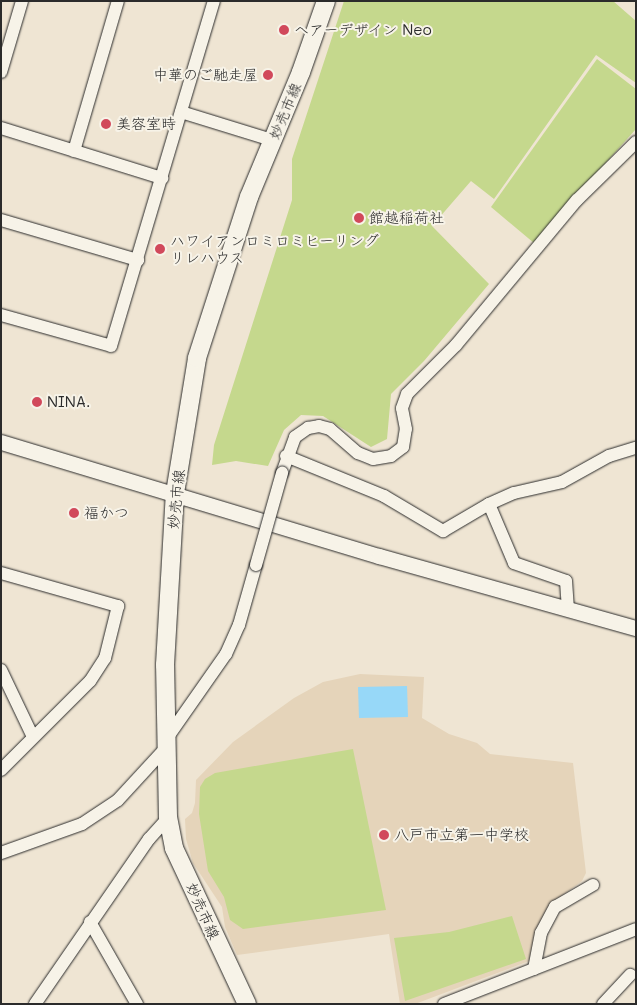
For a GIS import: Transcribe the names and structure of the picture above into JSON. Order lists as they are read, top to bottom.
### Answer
{
  "streets": {
    "main road": ["妙売市線"]
  },
  "places": [
    "ヘアーデザイン Neo",
    "中華のご馳走屋",
    "美容室時",
    "館越稲荷社",
    "ハワイアンロミロミヒーリング リレハウス",
    "NINA.",
    "福かつ",
    "八戸市立第一中学校"
  ]
}
